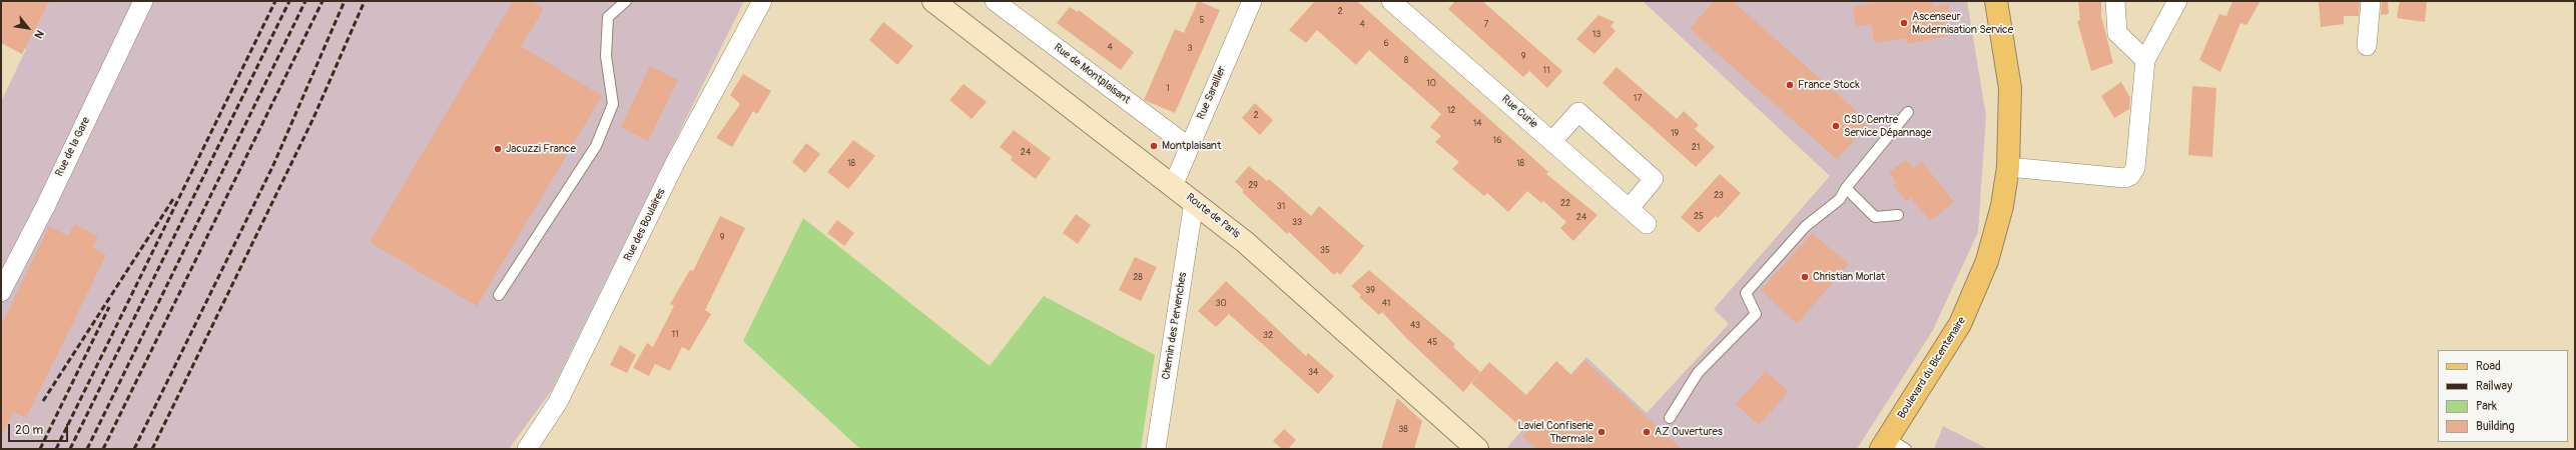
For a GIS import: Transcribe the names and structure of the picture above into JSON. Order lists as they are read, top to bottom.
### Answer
{
  "streets": {
    "main road": ["Route de Paris", "Boulevard du Bicentenaire"],
    "street": [
      "Rue de Montplaisant",
      "Rue Sarailler",
      "Rue Curie",
      "Rue de la Gare",
      "Rue des Boulaires",
      "Chemin des Pervenches"
    ]
  },
  "crossings": [
    ["Rue de Montplaisant", "Rue Sarailler"],
    ["Rue Sarailler", "Route de Paris"],
    ["Route de Paris", "Chemin des Pervenches"]
  ],
  "places": [
    "Ascenseur Modernisation Service",
    "France Stock",
    "CSD Centre Service Dépannage",
    "Montplaisant",
    "Jacuzzi France",
    "Christian Morlat",
    "Laviel Confiserie Thermale",
    "AZ Ouvertures"
  ],
  "house_numbers": [
    "2",
    "5",
    "4",
    "7",
    "13",
    "6",
    "4",
    "3",
    "9",
    "8",
    "11",
    "10",
    "1",
    "17",
    "12",
    "2",
    "14",
    "19",
    "16",
    "21",
    "24",
    "18",
    "18",
    "29",
    "23",
    "22",
    "31",
    "25",
    "24",
    "33",
    "9",
    "35",
    "28",
    "39",
    "30",
    "41",
    "43",
    "11",
    "32",
    "45",
    "34",
    "38"
  ],
  "legend": [
    "Road",
    "Railway",
    "Park",
    "Building"
  ],
  "scale_bar": "20 m",
  "north": "bottom right"
}
